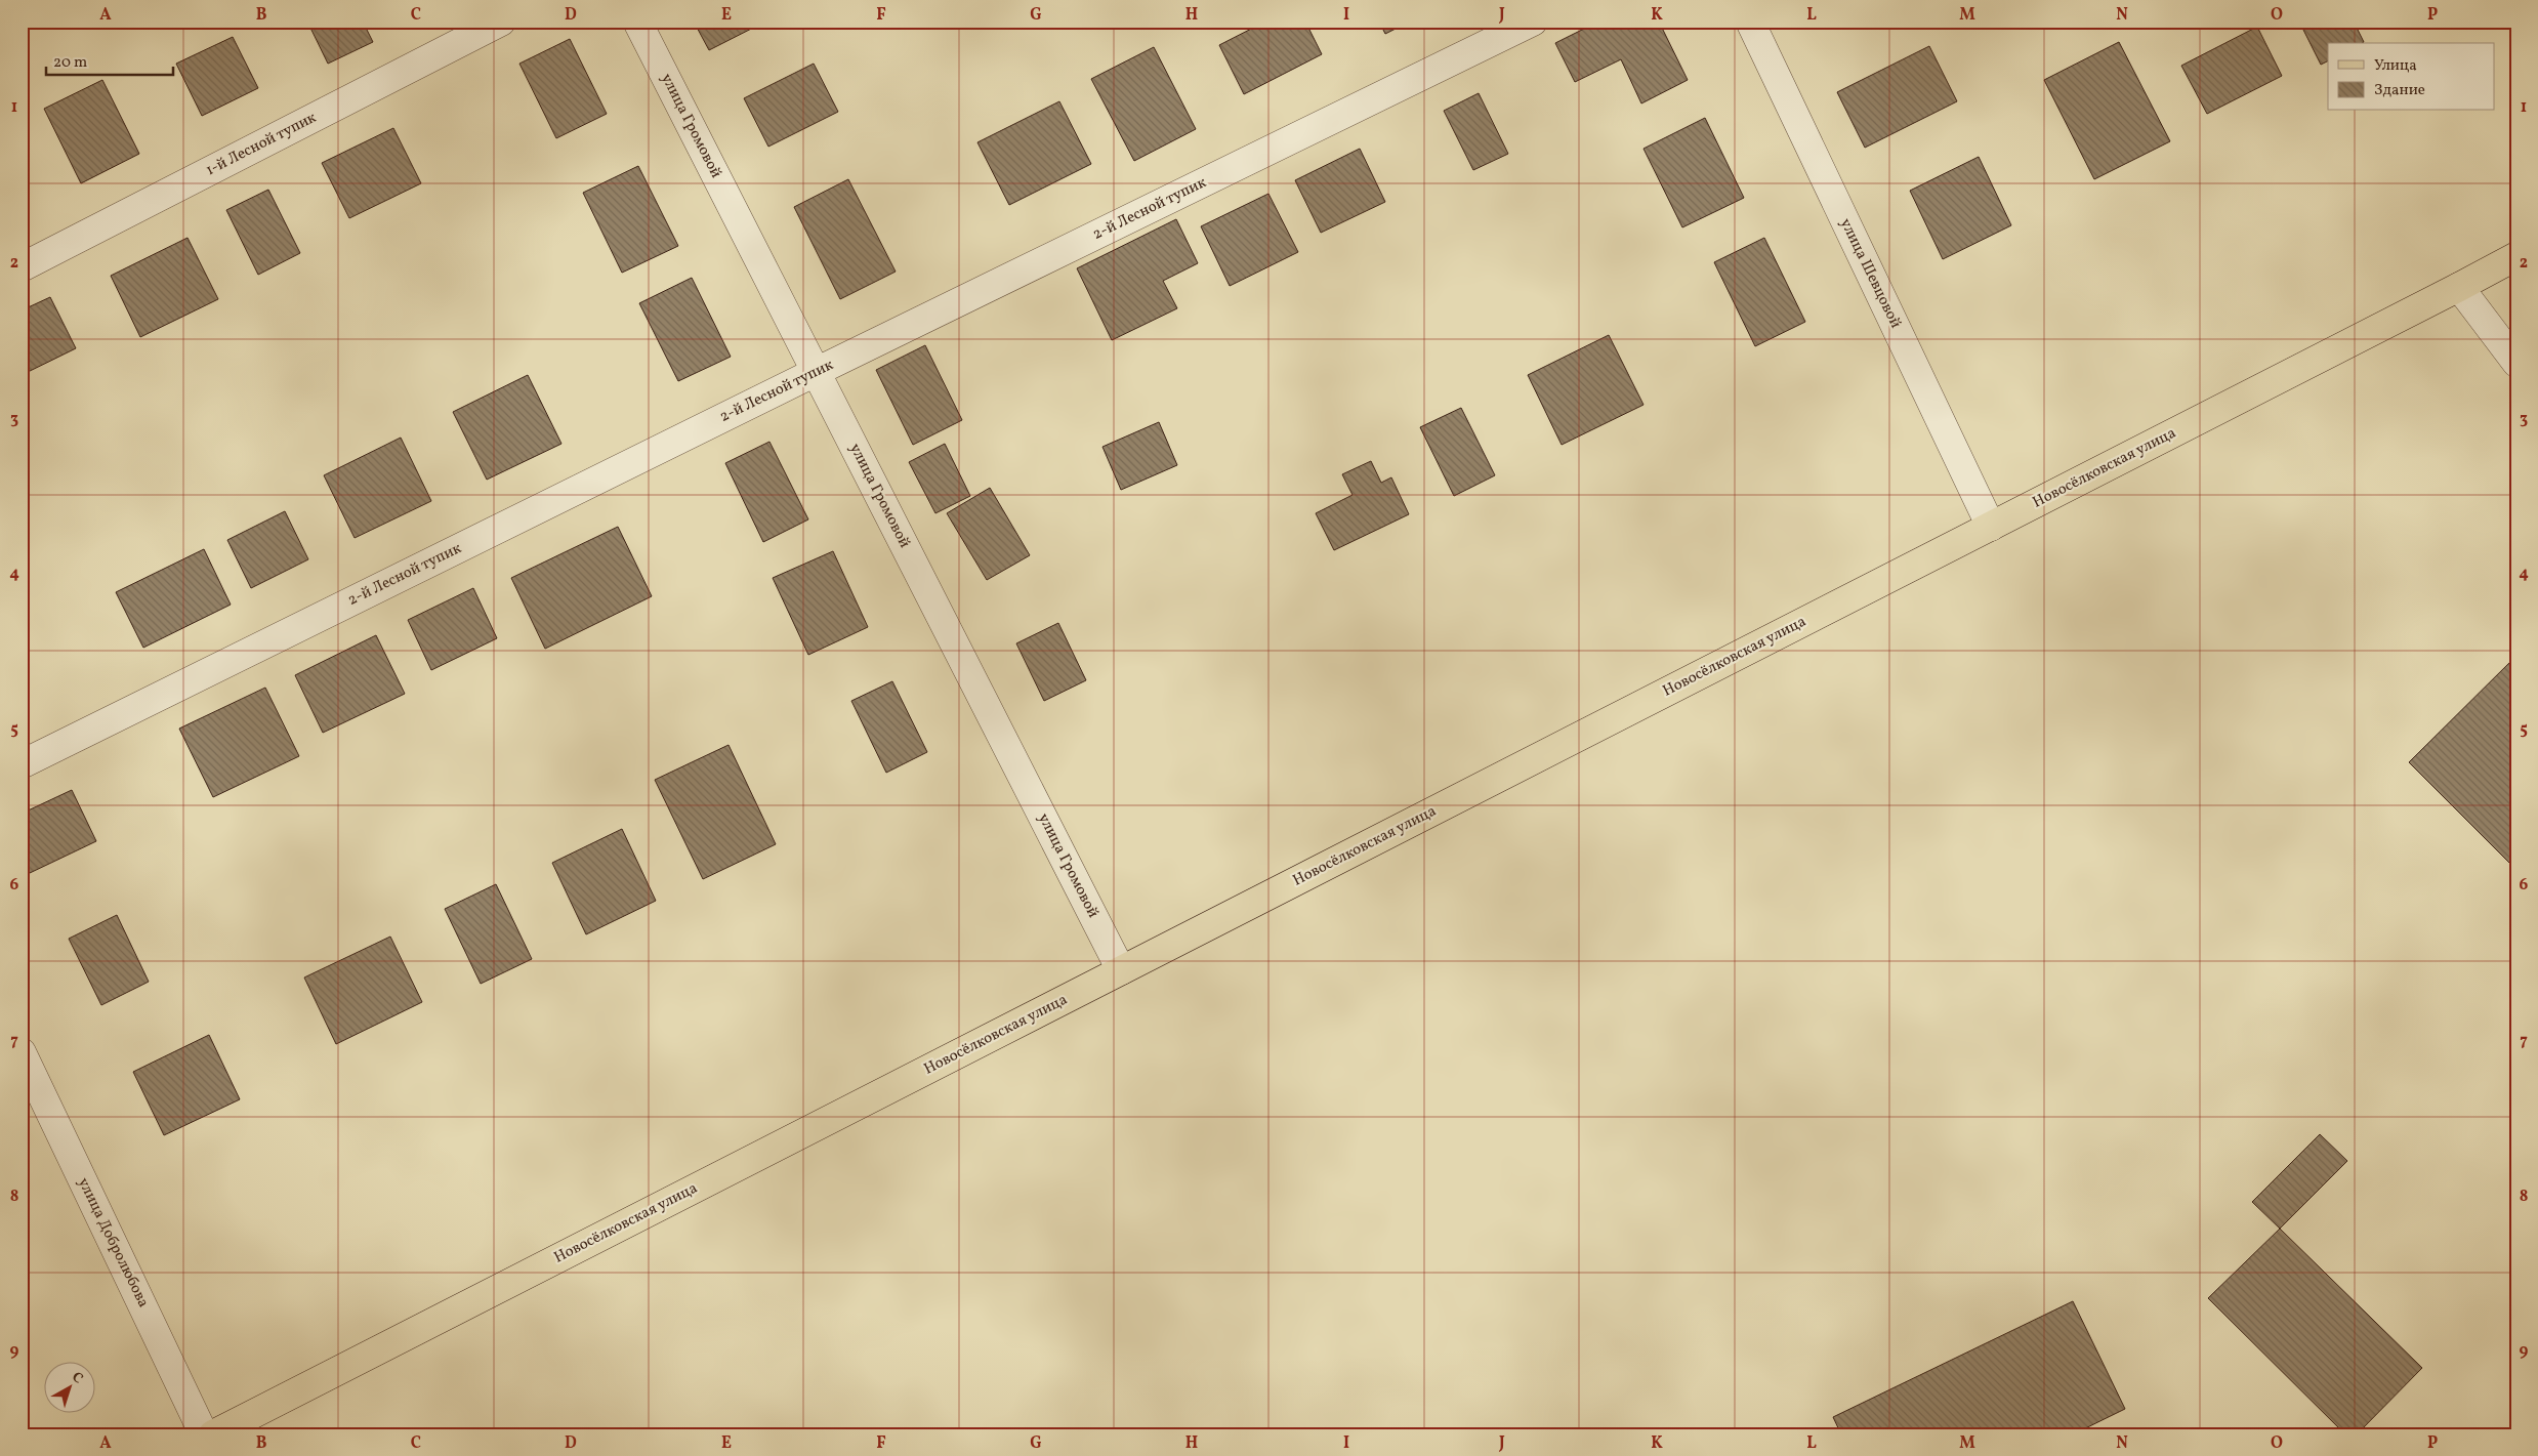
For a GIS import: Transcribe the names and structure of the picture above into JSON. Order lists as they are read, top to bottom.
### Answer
{
  "streets": {
    "main road": ["Новосёлковская улица"],
    "street": [
      "улица Громовой",
      "1-й Лесной тупик",
      "2-й Лесной тупик",
      "улица Шевцовой",
      "улица Добролюбова"
    ]
  },
  "crossings": [
    ["улица Громовой", "2-й Лесной тупик"],
    ["улица Громовой", "Новосёлковская улица"],
    ["улица Шевцовой", "Новосёлковская улица"]
  ],
  "legend": ["Улица", "Здание"],
  "scale_bar": "20 m",
  "north": "top right",
  "grid": {
    "columns": [
      "A",
      "B",
      "C",
      "D",
      "E",
      "F",
      "G",
      "H",
      "I",
      "J",
      "K",
      "L",
      "M",
      "N",
      "O",
      "P"
    ],
    "rows": [
      "1",
      "2",
      "3",
      "4",
      "5",
      "6",
      "7",
      "8",
      "9"
    ]
  }
}
